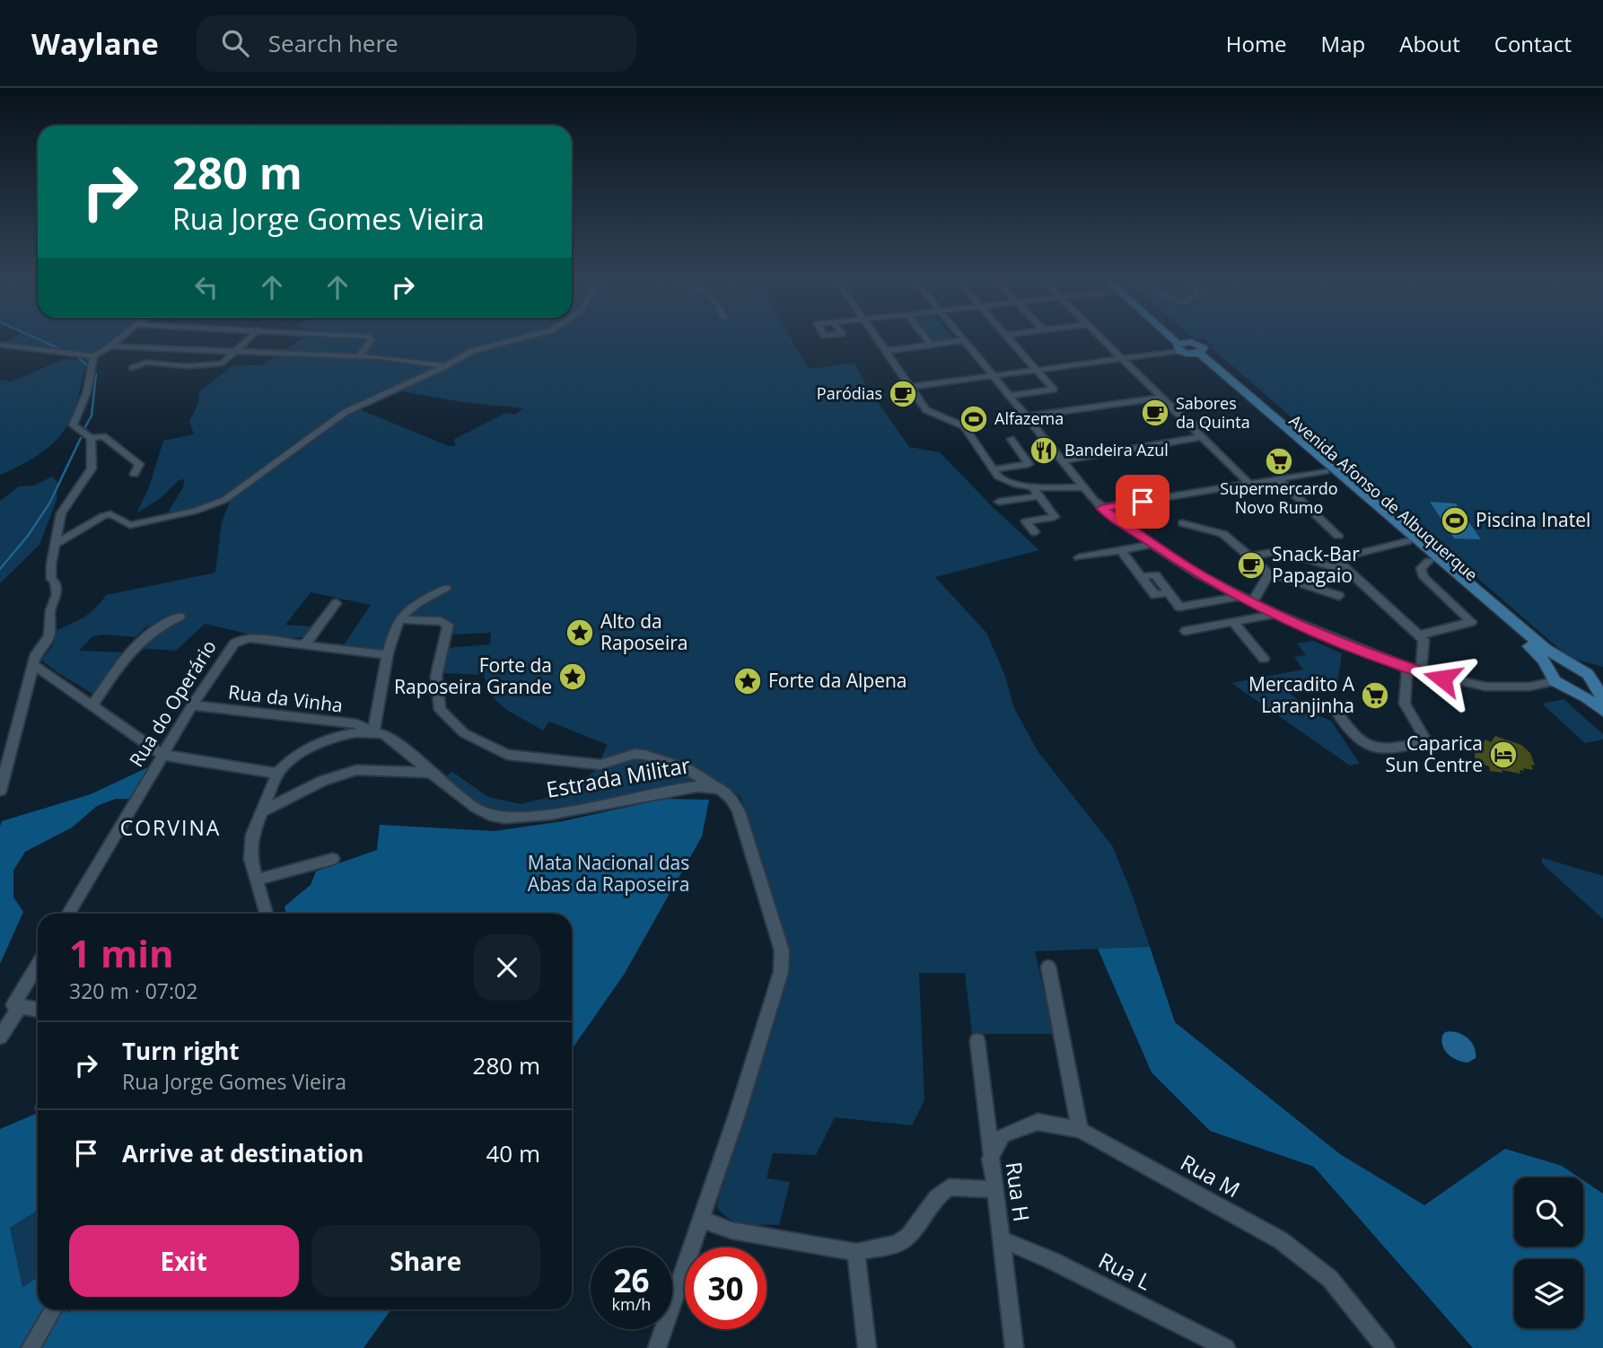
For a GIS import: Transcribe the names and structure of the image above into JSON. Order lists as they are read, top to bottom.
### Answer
{
  "streets": {
    "main road": ["Avenida Afonso de Albuquerque"],
    "street": [
      "Rua da Vinha",
      "Rua do Operário",
      "Estrada Militar",
      "Rua M",
      "Rua H",
      "Rua L"
    ]
  },
  "crossings": [
    ["Rua da Vinha", "Rua do Operário"],
    ["Rua da Vinha", "Estrada Militar"],
    ["Rua M", "Rua H"],
    ["Rua H", "Rua L"]
  ],
  "districts": ["CORVINA"],
  "parks": ["Mata Nacional das Abas da Raposeira"],
  "places": {
    "cafe": ["Paródias", "Sabores da Quinta", "Snack-Bar Papagaio"],
    "sports": ["Alfazema", "Piscina Inatel"],
    "restaurant": ["Bandeira Azul"],
    "supermarket": ["Supermercardo Novo Rumo", "Mercadito A Laranjinha"],
    "place": ["Alto da Raposeira", "Forte da Raposeira Grande", "Forte da Alpena"],
    "hotel": ["Caparica Sun Centre"]
  },
  "page": {
    "header": "Waylane",
    "search": "Search here",
    "nav": [
      "Home",
      "Map",
      "About",
      "Contact"
    ],
    "turn": ["280 m", "Rua Jorge Gomes Vieira"],
    "heading": ["1 min", "320 m · 07:02"],
    "list": [
      {
        "name": "Turn right",
        "note": "Rua Jorge Gomes Vieira",
        "value": "280 m"
      },
      {
        "name": "Arrive at destination",
        "value": "40 m"
      }
    ],
    "buttons": ["Exit", "Share"],
    "speed": "26 km/h",
    "limit": "30"
  }
}
